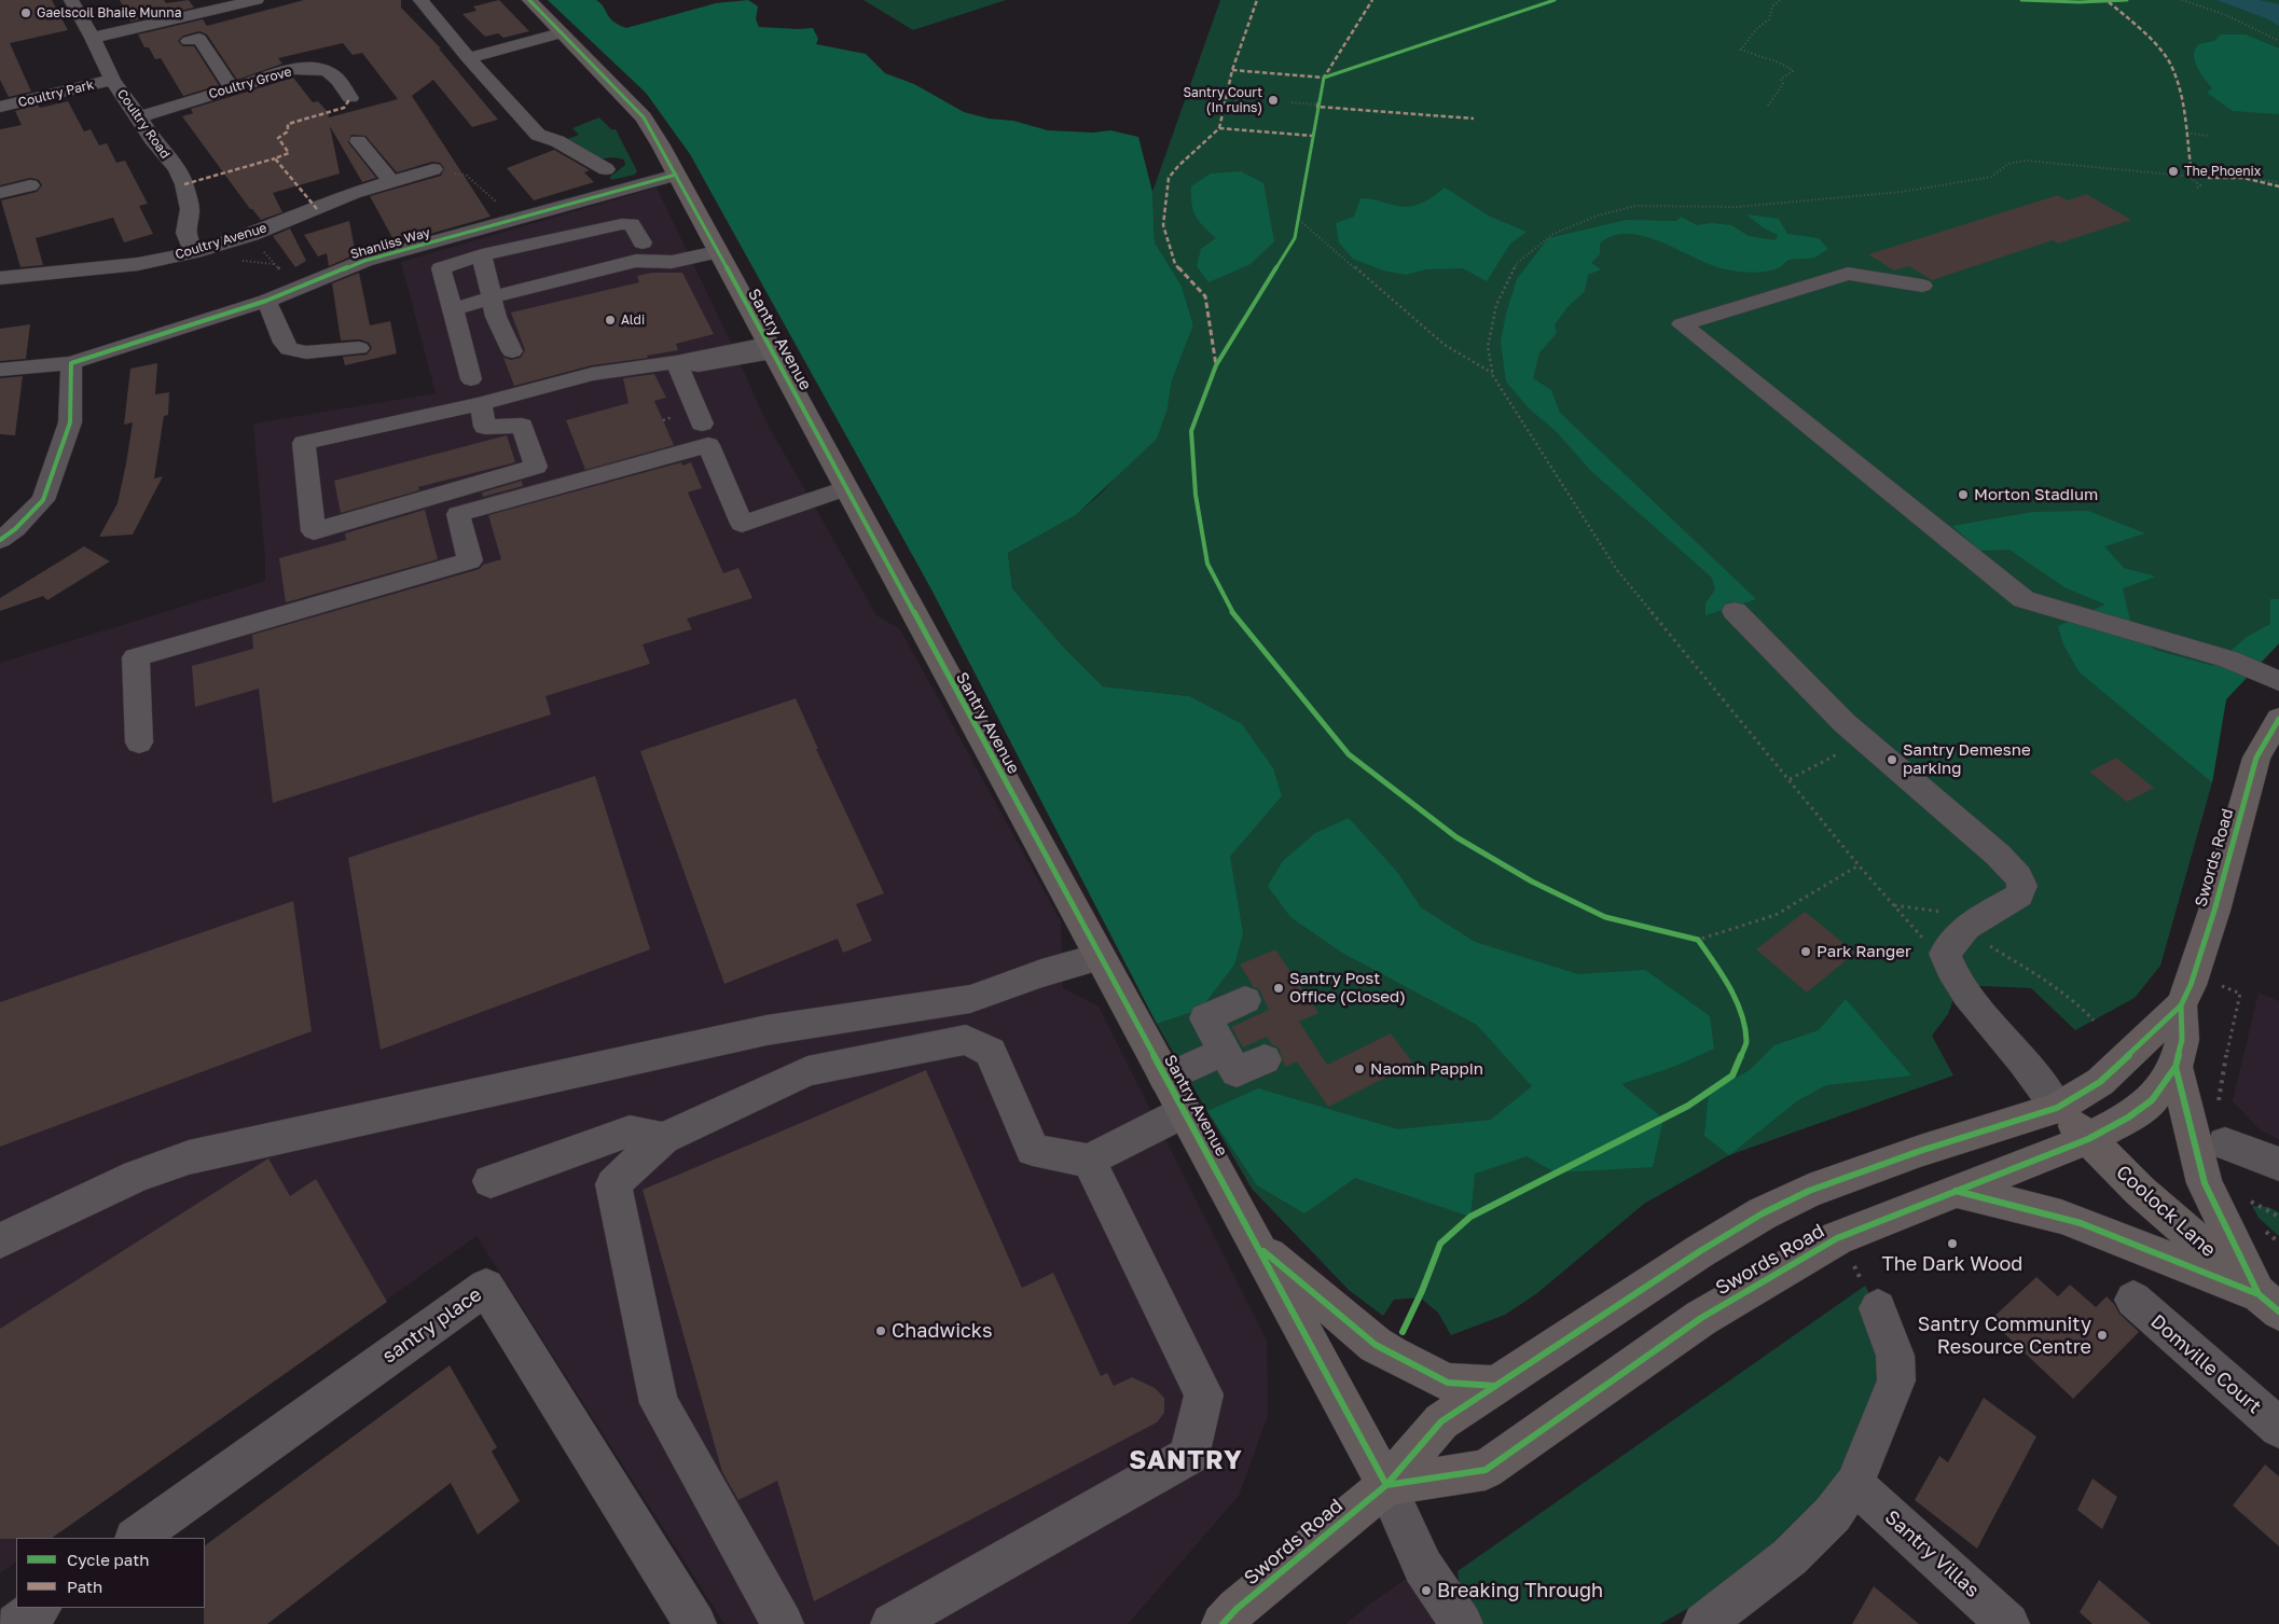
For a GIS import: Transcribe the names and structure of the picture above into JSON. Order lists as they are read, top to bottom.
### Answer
{
  "streets": {
    "main road": ["Santry Avenue", "Swords Road", "Coolock Lane"],
    "street": [
      "Coultry Grove",
      "Coultry Park",
      "Coultry Road",
      "Coultry Avenue",
      "Shanliss Way",
      "santry place",
      "Domville Court",
      "Santry Villas"
    ]
  },
  "crossings": [
    ["Coultry Grove", "Coultry Road"],
    ["Coultry Park", "Coultry Road"],
    ["Coultry Road", "Coultry Avenue"],
    ["Shanliss Way", "Santry Avenue"],
    ["Santry Avenue", "Swords Road"],
    ["Swords Road", "Coolock Lane"]
  ],
  "districts": ["SANTRY"],
  "places": [
    "Gaelscoil Bhaile Munna",
    "Santry Court (In ruins)",
    "The Phoenix",
    "Aldi",
    "Morton Stadium",
    "Santry Demesne parking",
    "Park Ranger",
    "Santry Post Office (Closed)",
    "Naomh Pappin",
    "The Dark Wood",
    "Chadwicks",
    "Santry Community Resource Centre",
    "Breaking Through"
  ],
  "legend": ["Cycle path", "Path"]
}
